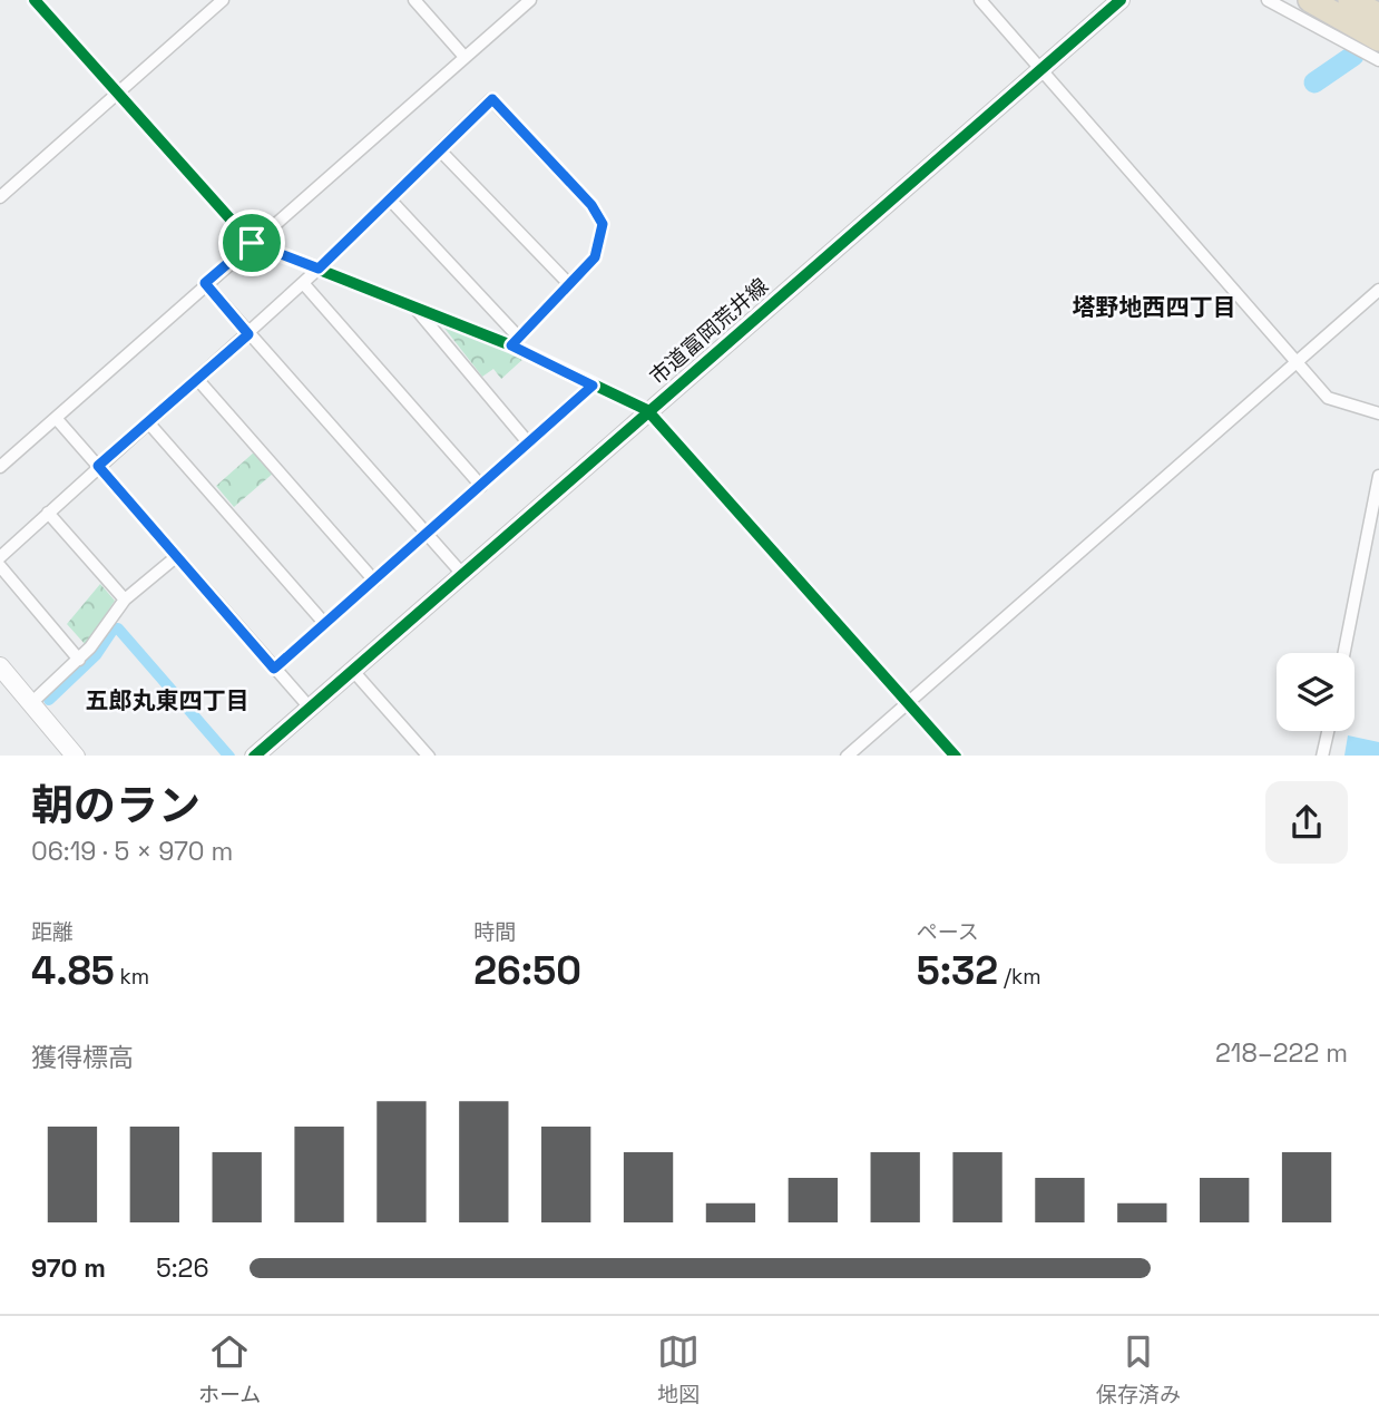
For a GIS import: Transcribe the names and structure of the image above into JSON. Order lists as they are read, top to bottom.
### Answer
{
  "streets": {
    "street": ["市道富岡荒井線"]
  },
  "districts": ["塔野地西四丁目", "五郎丸東四丁目"],
  "page": {
    "heading": ["朝のラン", "06:19 · 5 × 970 m"],
    "stats": [
      ["距離", "4.85 km"],
      ["時間", "26:50"],
      ["ペース", "5:32 /km"]
    ],
    "chart": ["獲得標高", "218–222 m"],
    "list": [
      {
        "name": "970 m",
        "note": "5:26"
      }
    ],
    "tabs": ["ホーム", "地図", "保存済み"]
  }
}
